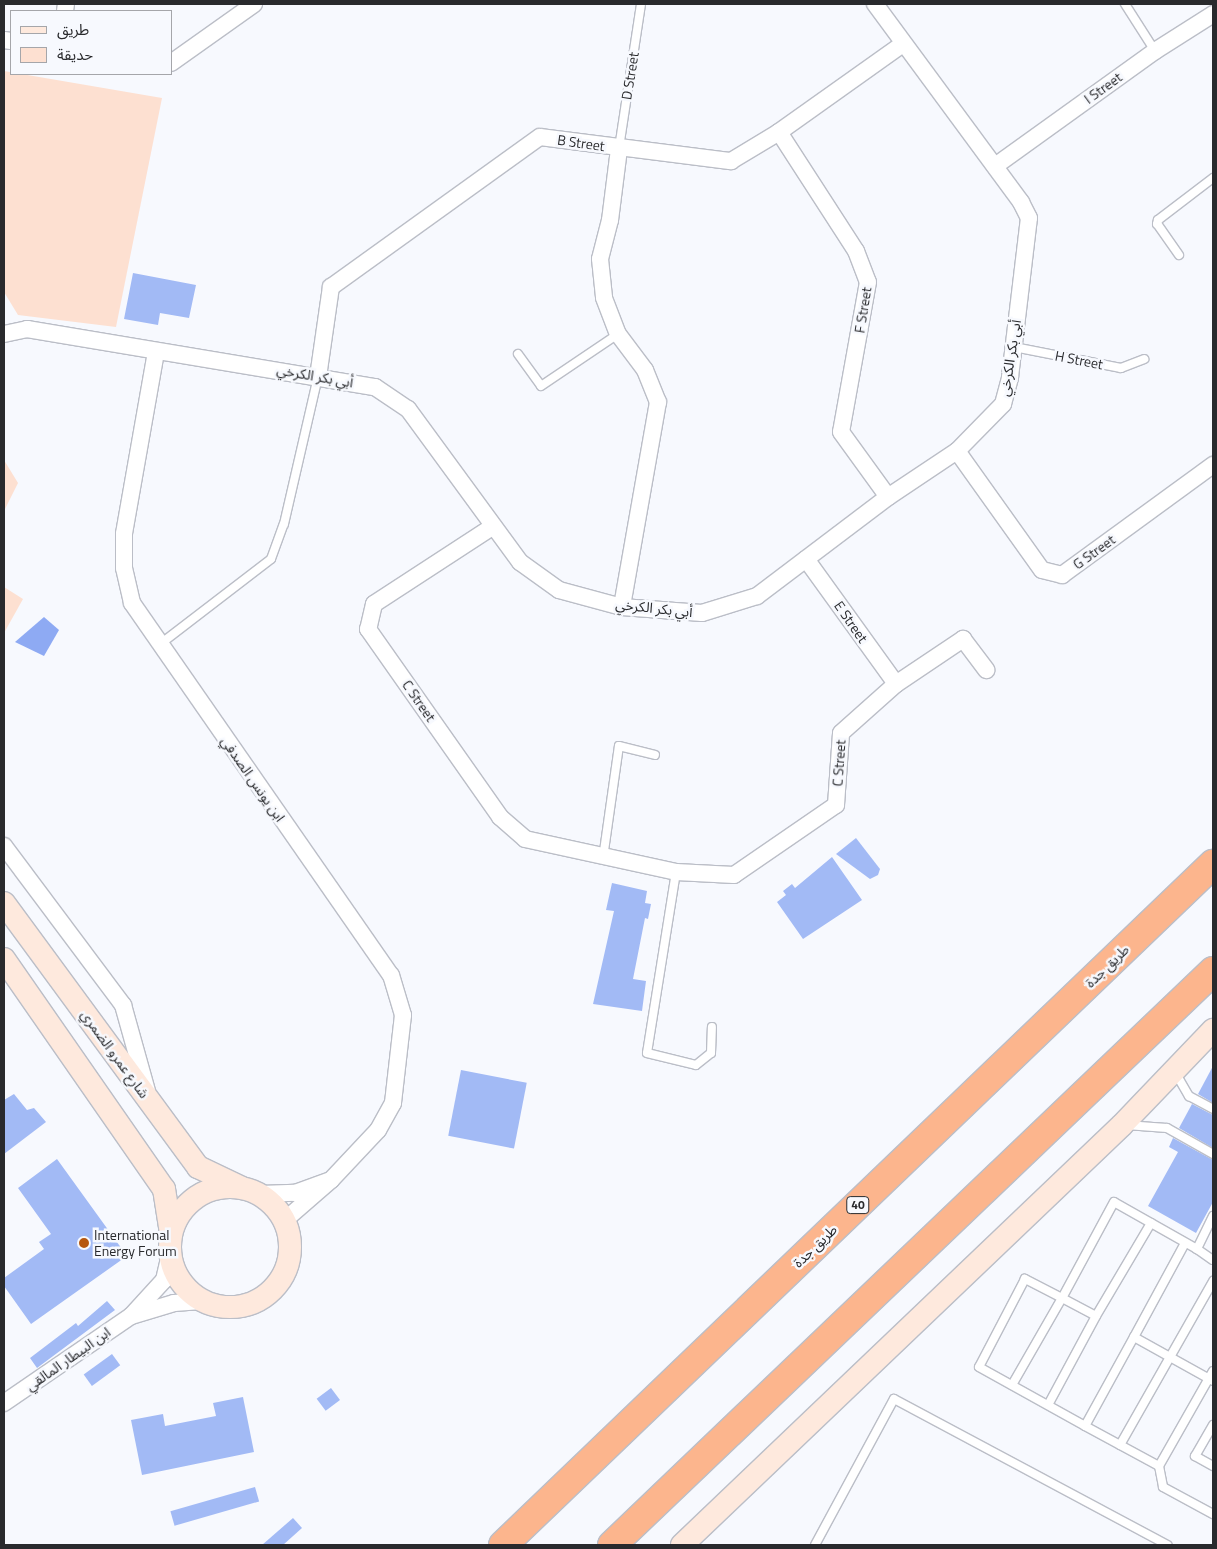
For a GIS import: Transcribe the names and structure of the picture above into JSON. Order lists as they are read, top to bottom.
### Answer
{
  "streets": {
    "highway": ["طريق جدة", "40"],
    "street": [
      "I Street",
      "B Street",
      "F Street",
      "أبي بكر الكرخي",
      "G Street",
      "E Street",
      "C Street",
      "ابن يونس الصدفي",
      "شارع عمرو الضمري",
      "ابن البيطار المالقي"
    ],
    "lane": ["D Street", "H Street"]
  },
  "crossings": [
    ["D Street", "B Street"],
    ["I Street", "أبي بكر الكرخي"],
    ["B Street", "F Street"],
    ["B Street", "أبي بكر الكرخي"],
    ["F Street", "أبي بكر الكرخي"],
    ["أبي بكر الكرخي", "H Street"],
    ["أبي بكر الكرخي", "G Street"],
    ["أبي بكر الكرخي", "E Street"],
    ["أبي بكر الكرخي", "C Street"],
    ["أبي بكر الكرخي", "ابن يونس الصدفي"],
    ["E Street", "C Street"],
    ["ابن يونس الصدفي", "شارع عمرو الضمري"]
  ],
  "places": ["International Energy Forum"],
  "legend": ["طريق", "حديقة"]
}
